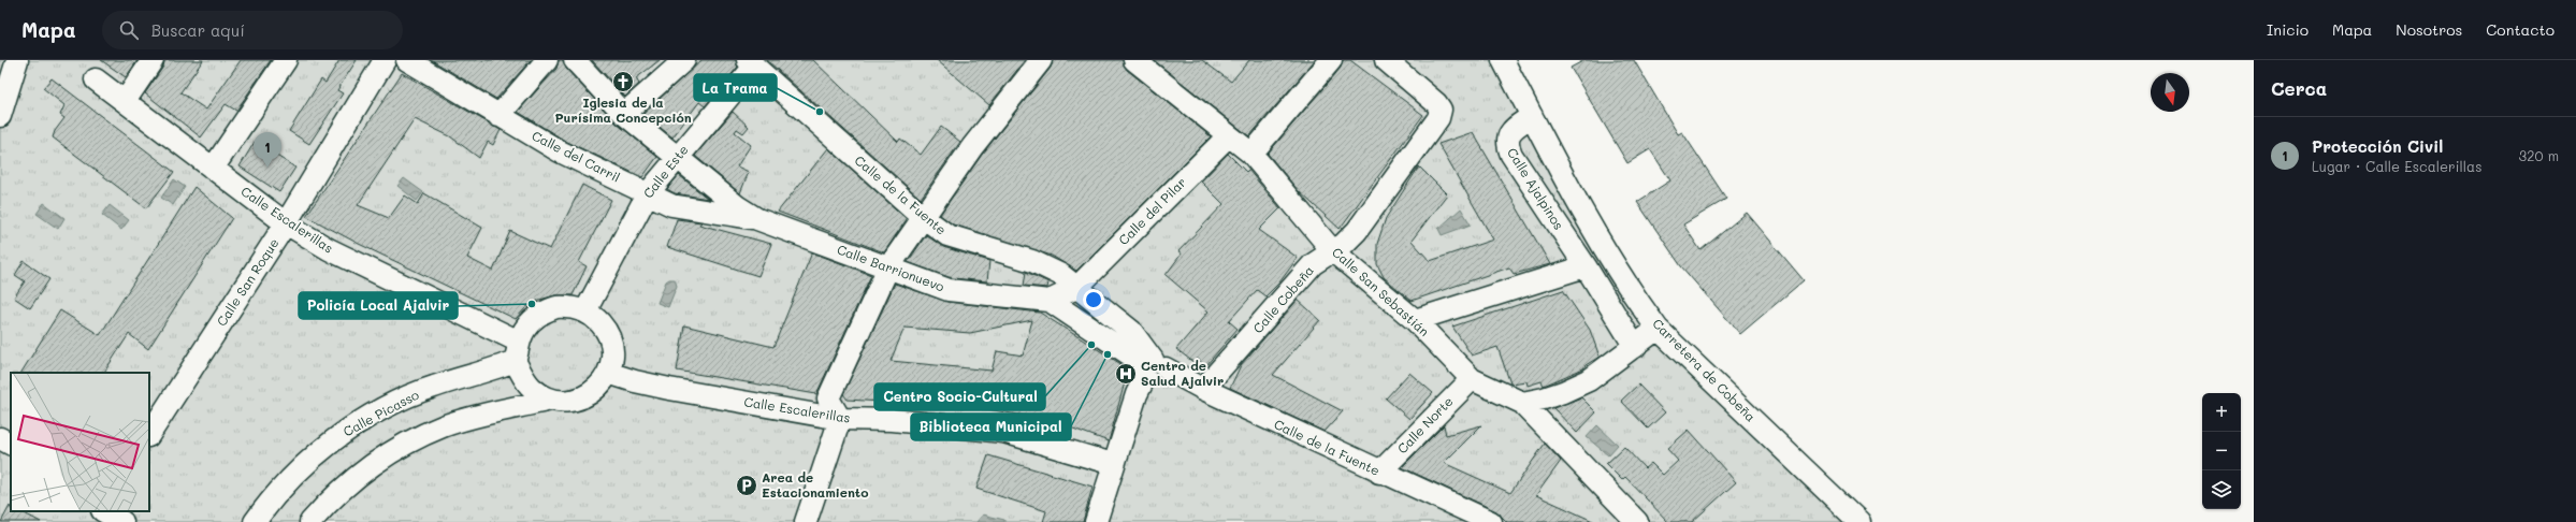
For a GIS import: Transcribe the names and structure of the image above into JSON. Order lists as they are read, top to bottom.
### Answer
{
  "streets": {
    "street": [
      "Calle del Carril",
      "Calle Este",
      "Calle Ajalpinos",
      "Calle de la Fuente",
      "Calle del Pilar",
      "Calle Escalerillas",
      "Calle Barrionuevo",
      "Calle San Roque",
      "Calle San Sebastián",
      "Calle Cobeña",
      "Carretera de Cobeña",
      "Calle Picasso",
      "Calle Norte"
    ]
  },
  "crossings": [
    ["Calle del Carril", "Calle Este"],
    ["Calle del Carril", "Calle Barrionuevo"],
    ["Calle Este", "Calle de la Fuente"],
    ["Calle Este", "Calle Escalerillas"],
    ["Calle Este", "Calle Picasso"],
    ["Calle Ajalpinos", "Carretera de Cobeña"],
    ["Calle de la Fuente", "Calle del Pilar"],
    ["Calle de la Fuente", "Calle Barrionuevo"],
    ["Calle de la Fuente", "Calle Cobeña"],
    ["Calle de la Fuente", "Calle Norte"],
    ["Calle del Pilar", "Calle San Sebastián"],
    ["Calle Escalerillas", "Calle San Roque"],
    ["Calle Escalerillas", "Calle Picasso"],
    ["Calle San Sebastián", "Calle Cobeña"],
    ["Calle San Sebastián", "Calle Norte"]
  ],
  "places": {
    "church": ["Iglesia de la Purísima Concepción"],
    "other": [
      "La Trama",
      "Policía Local Ajalvir",
      "Centro Socio-Cultural",
      "Biblioteca Municipal"
    ],
    "hospital": ["Centro de Salud Ajalvir"],
    "parking": ["Area de Estacionamiento"]
  },
  "north": "bottom",
  "page": {
    "header": "Mapa",
    "search": "Buscar aquí",
    "nav": [
      "Inicio",
      "Mapa",
      "Nosotros",
      "Contacto"
    ],
    "heading": "Cerca",
    "list": [
      {
        "mark": "1",
        "name": "Protección Civil",
        "note": "Lugar · Calle Escalerillas",
        "value": "320 m"
      }
    ],
    "pins": "1",
    "map_buttons": ["+", "−"]
  }
}
